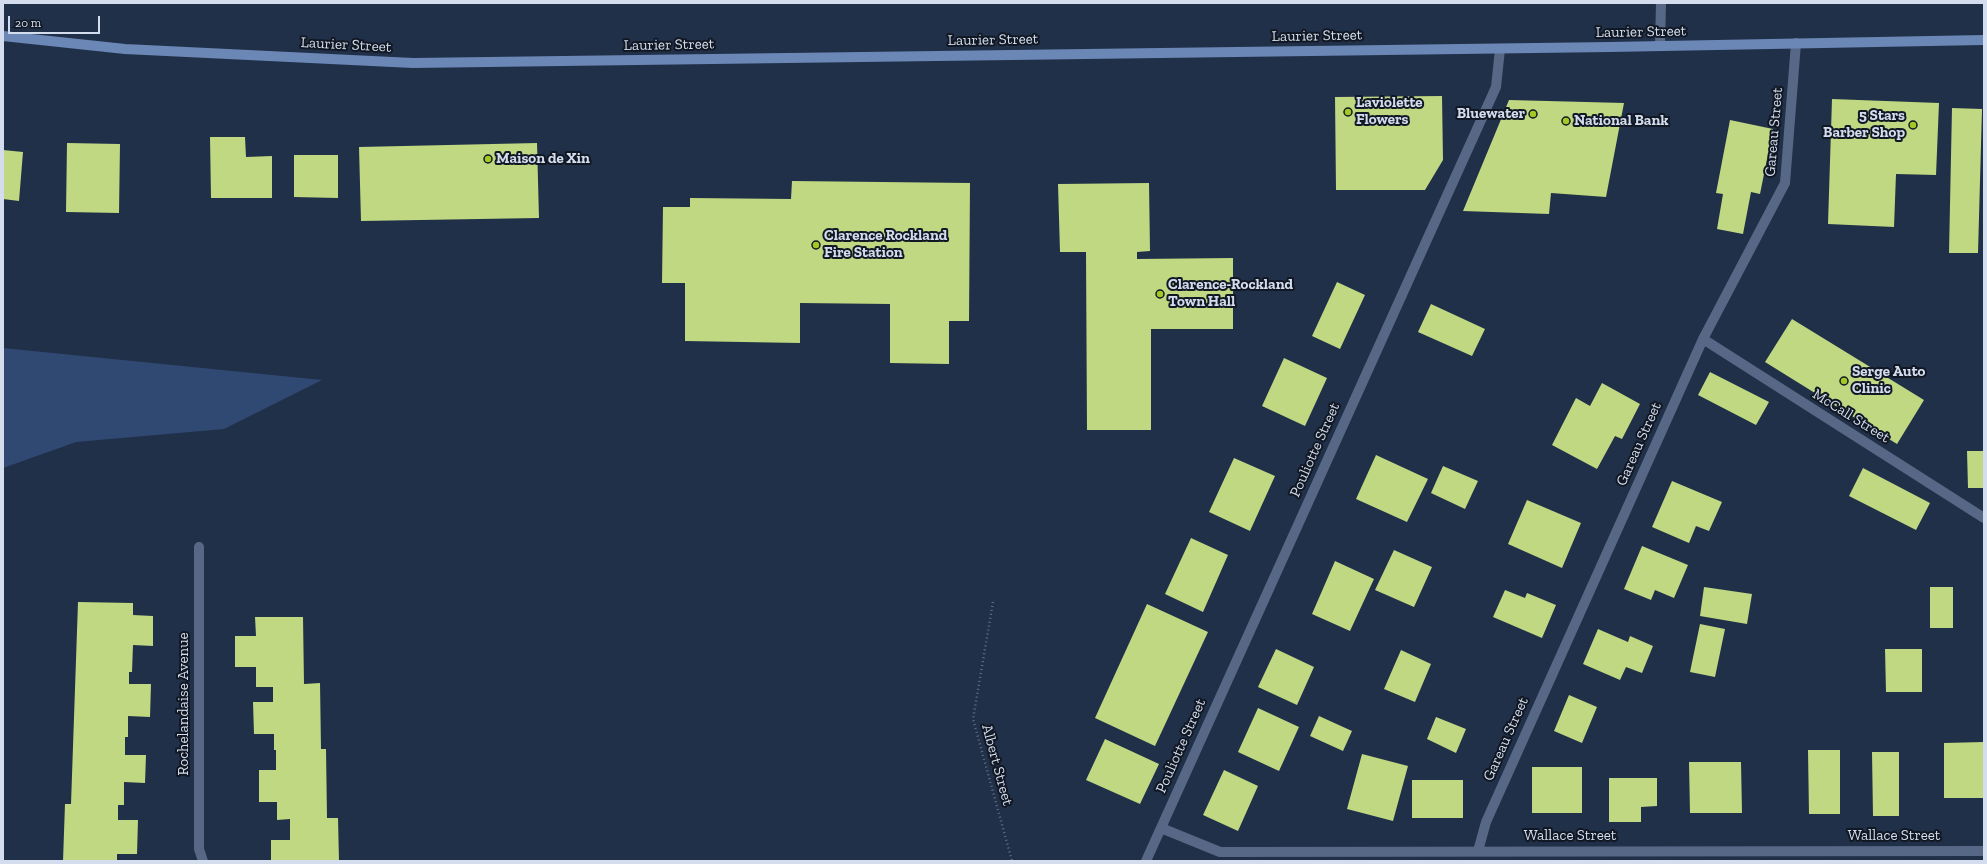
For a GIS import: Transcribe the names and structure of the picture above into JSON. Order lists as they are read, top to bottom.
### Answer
{
  "streets": {
    "main road": ["Laurier Street"],
    "street": [
      "Gareau Street",
      "McCall Street",
      "Pouliotte Street",
      "Rochelandaise Avenue",
      "Wallace Street"
    ],
    "path": ["Albert Street"]
  },
  "crossings": [
    ["Laurier Street", "Gareau Street"],
    ["Laurier Street", "Pouliotte Street"],
    ["Gareau Street", "McCall Street"],
    ["Gareau Street", "Wallace Street"],
    ["Pouliotte Street", "Wallace Street"]
  ],
  "places": [
    "Laviolette Flowers",
    "Bluewater",
    "National Bank",
    "5 Stars Barber Shop",
    "Maison de Xin",
    "Clarence Rockland Fire Station",
    "Clarence-Rockland Town Hall",
    "Serge Auto Clinic"
  ],
  "scale_bar": "20 m"
}
